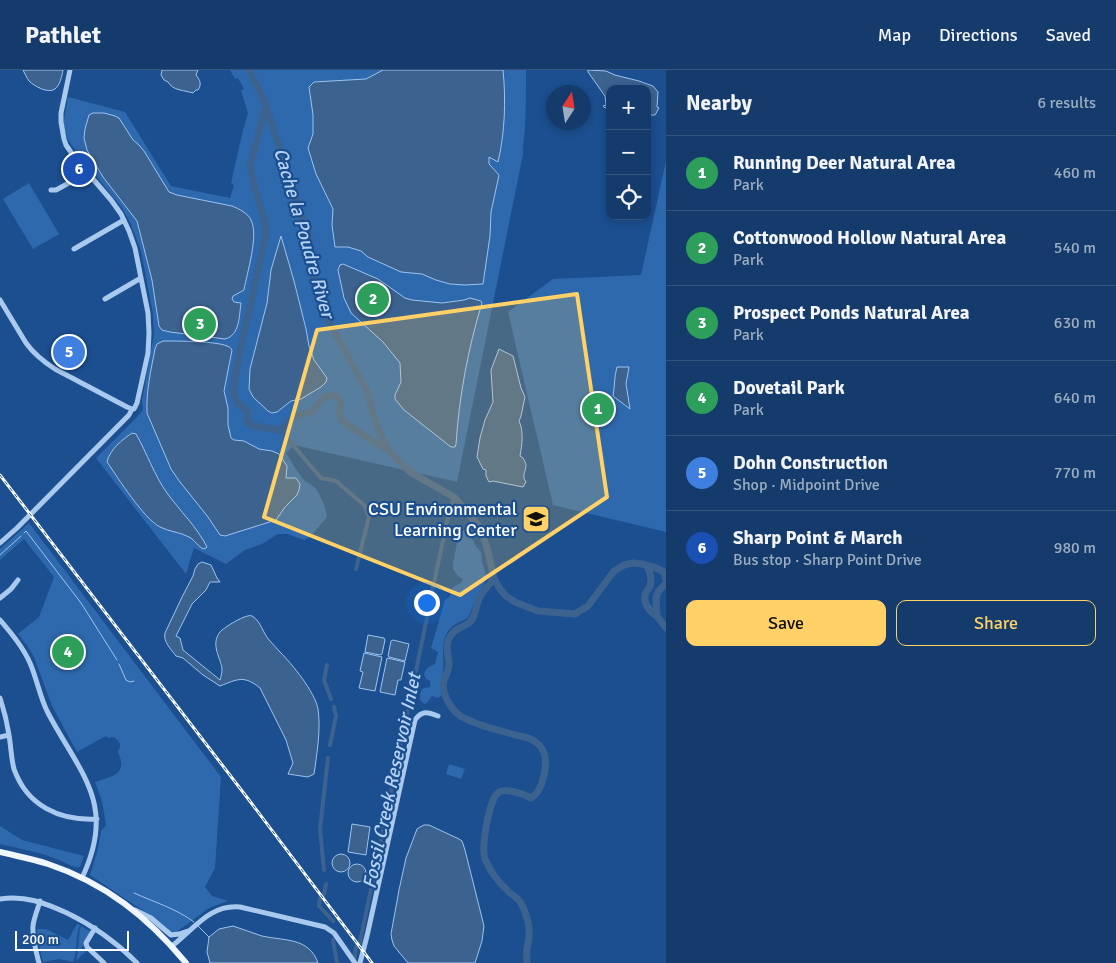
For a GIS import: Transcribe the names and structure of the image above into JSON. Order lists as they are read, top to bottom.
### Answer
{
  "water": ["Cache la Poudre River", "Fossil Creek Reservoir Inlet"],
  "places": {
    "school or university": ["CSU Environmental Learning Center"]
  },
  "scale_bar": "200 m",
  "north": "top",
  "page": {
    "header": "Pathlet",
    "nav": ["Map", "Directions", "Saved"],
    "heading": ["Nearby", "6 results"],
    "map_buttons": ["+", "−"],
    "list": [
      {
        "mark": "1",
        "name": "Running Deer Natural Area",
        "note": "Park",
        "value": "460 m"
      },
      {
        "mark": "2",
        "name": "Cottonwood Hollow Natural Area",
        "note": "Park",
        "value": "540 m"
      },
      {
        "mark": "3",
        "name": "Prospect Ponds Natural Area",
        "note": "Park",
        "value": "630 m"
      },
      {
        "mark": "4",
        "name": "Dovetail Park",
        "note": "Park",
        "value": "640 m"
      },
      {
        "mark": "5",
        "name": "Dohn Construction",
        "note": "Shop · Midpoint Drive",
        "value": "770 m"
      },
      {
        "mark": "6",
        "name": "Sharp Point & March",
        "note": "Bus stop · Sharp Point Drive",
        "value": "980 m"
      }
    ],
    "pins": [
      "6",
      "2",
      "3",
      "5",
      "1",
      "4"
    ],
    "buttons": ["Save", "Share"],
    "scale": "200 m"
  }
}
